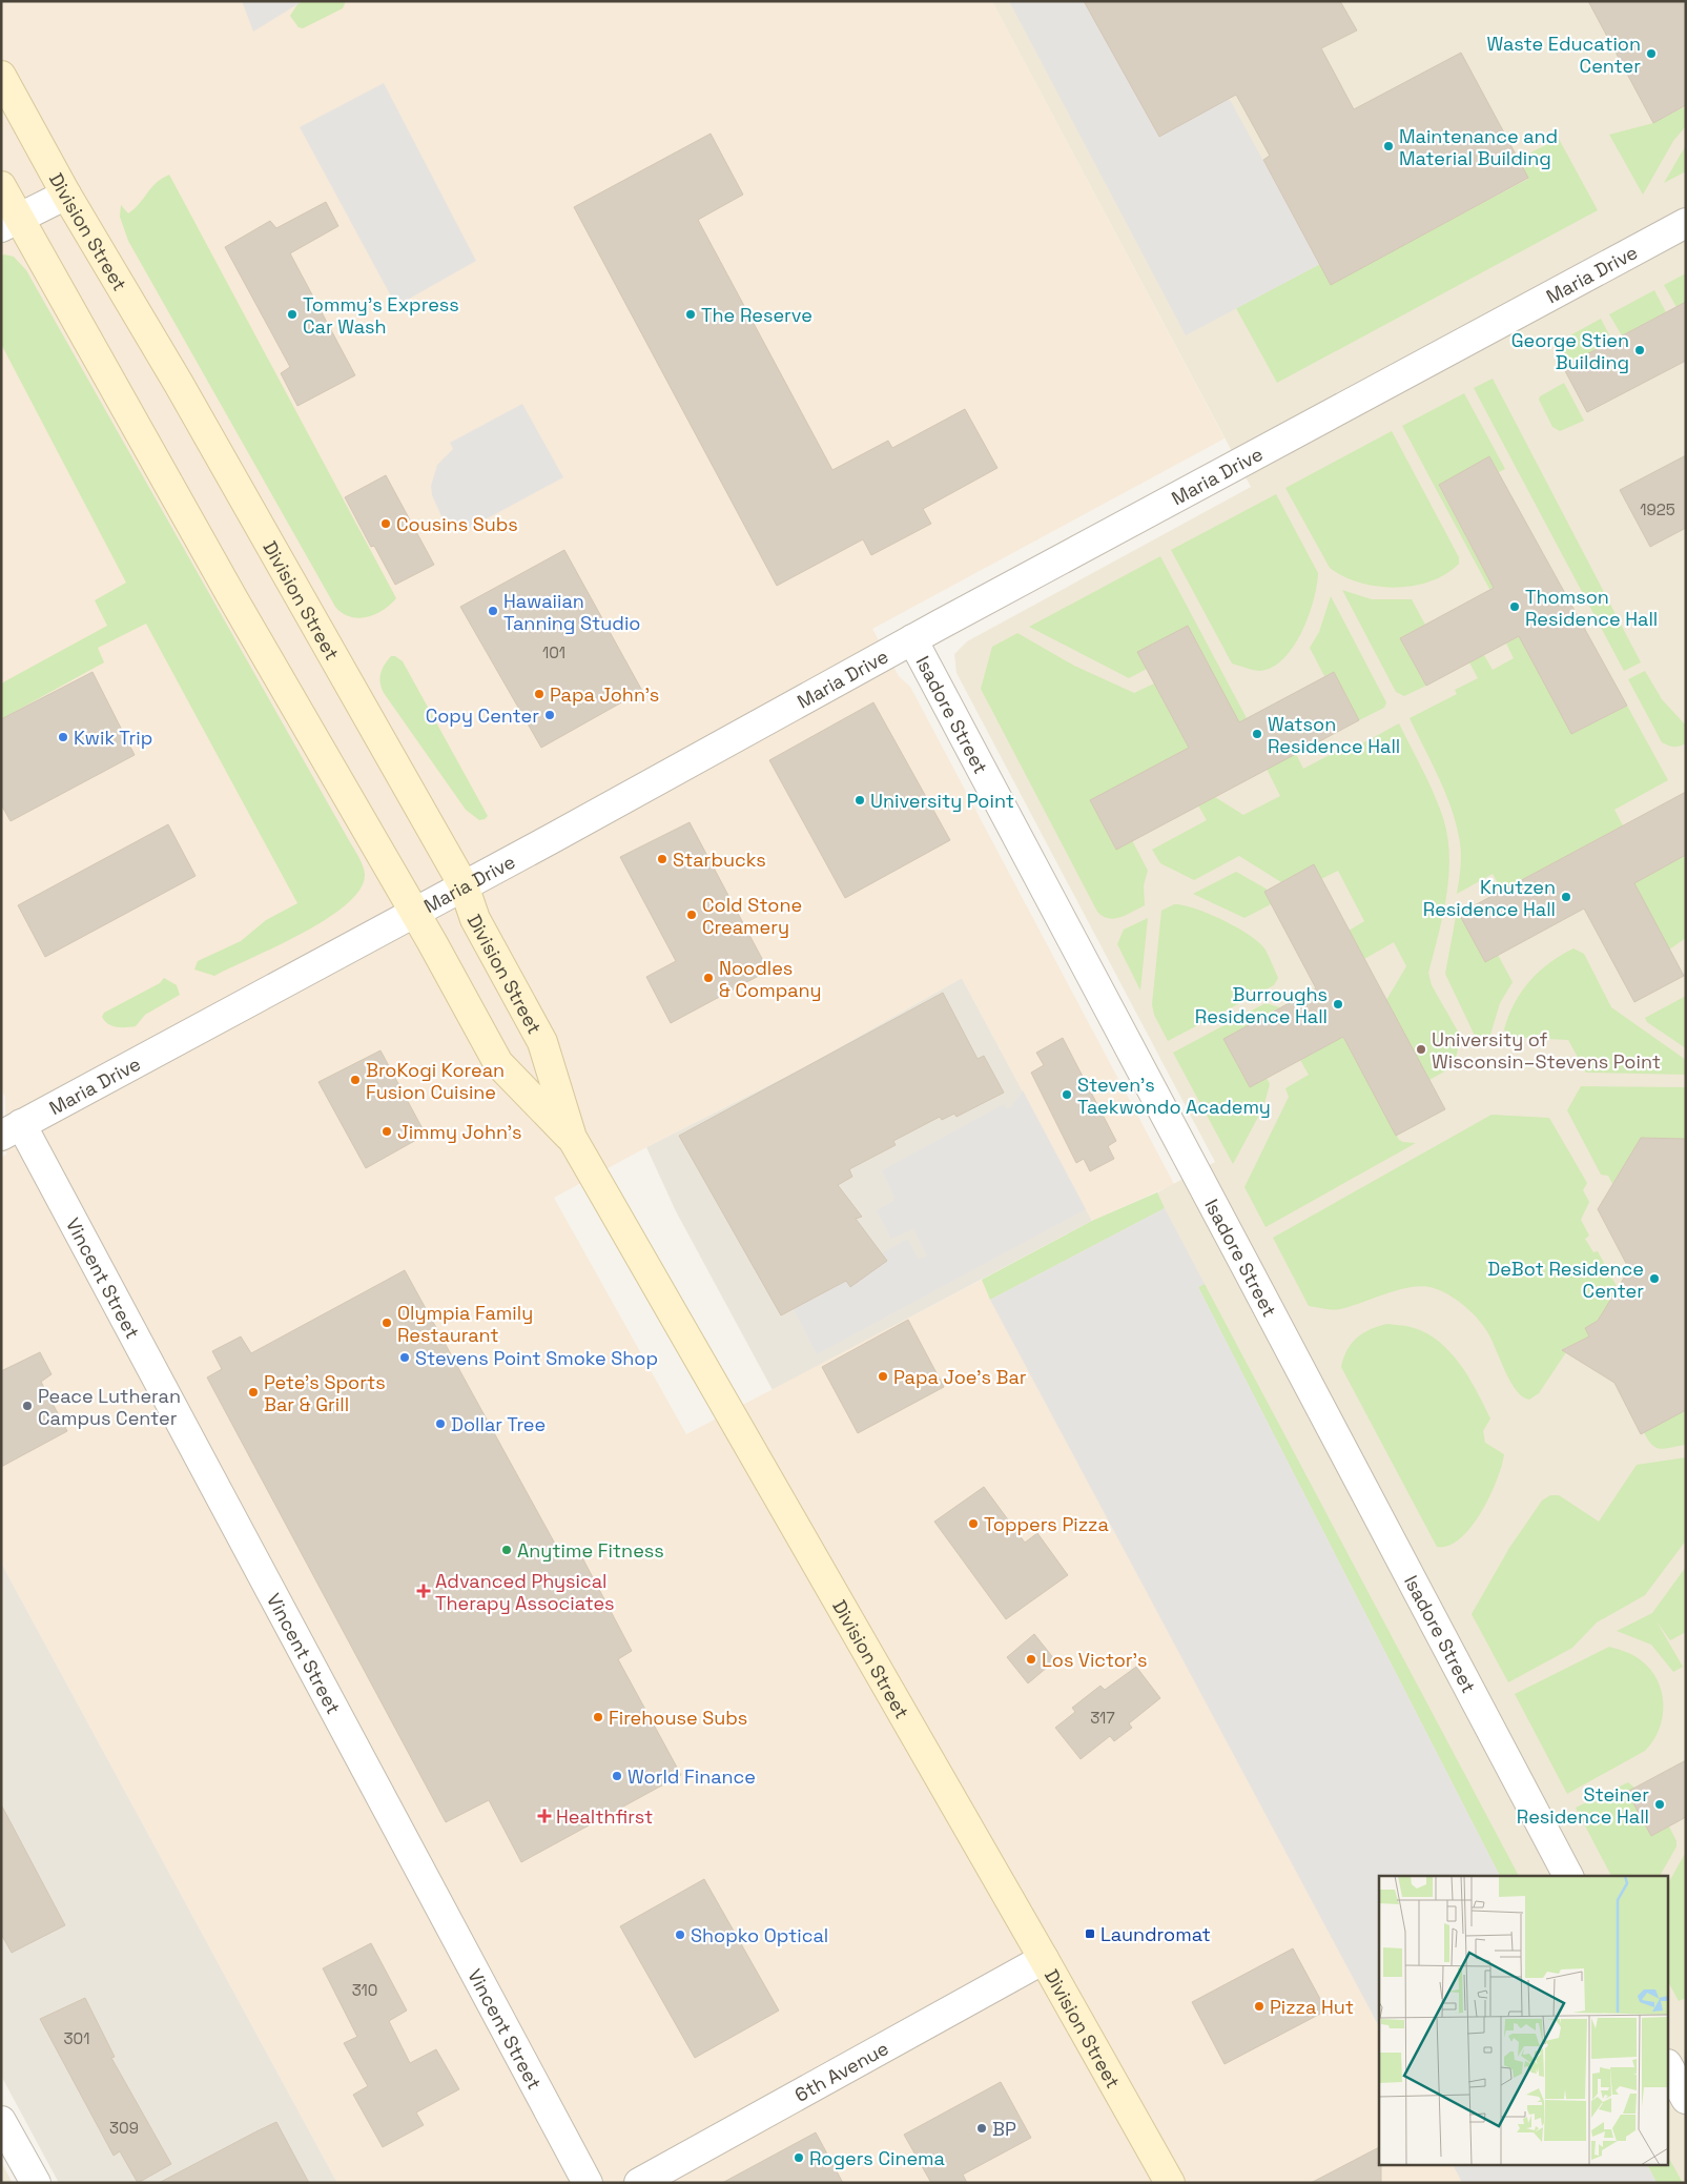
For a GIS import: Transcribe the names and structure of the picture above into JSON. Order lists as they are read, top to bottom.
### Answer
{
  "streets": {
    "main road": ["Division Street"],
    "street": [
      "Maria Drive",
      "Isadore Street",
      "Vincent Street",
      "6th Avenue"
    ]
  },
  "crossings": [
    ["Division Street", "Maria Drive"],
    ["Division Street", "6th Avenue"],
    ["Maria Drive", "Isadore Street"],
    ["Maria Drive", "Vincent Street"]
  ],
  "places": {
    "other": [
      "Waste Education Center",
      "Maintenance and Material Building",
      "Tommy's Express Car Wash",
      "The Reserve",
      "George Stien Building",
      "Cousins Subs",
      "Thomson Residence Hall",
      "Hawaiian Tanning Studio",
      "Papa John's",
      "Copy Center",
      "Watson Residence Hall",
      "Kwik Trip",
      "University Point",
      "Starbucks",
      "Knutzen Residence Hall",
      "Cold Stone Creamery",
      "Noodles & Company",
      "Burroughs Residence Hall",
      "University of Wisconsin–Stevens Point",
      "BroKogi Korean Fusion Cuisine",
      "Steven's Taekwondo Academy",
      "Jimmy John's",
      "DeBot Residence Center",
      "Olympia Family Restaurant",
      "Stevens Point Smoke Shop",
      "Papa Joe's Bar",
      "Pete's Sports Bar & Grill",
      "Peace Lutheran Campus Center",
      "Dollar Tree",
      "Toppers Pizza",
      "Anytime Fitness",
      "Los Victor's",
      "Firehouse Subs",
      "World Finance",
      "Steiner Residence Hall",
      "Shopko Optical",
      "Pizza Hut",
      "BP",
      "Rogers Cinema"
    ],
    "health": ["Advanced Physical Therapy Associates", "Healthfirst"],
    "transit": ["Laundromat"]
  },
  "house_numbers": [
    "1925",
    "101",
    "317",
    "310",
    "301",
    "309"
  ]
}
